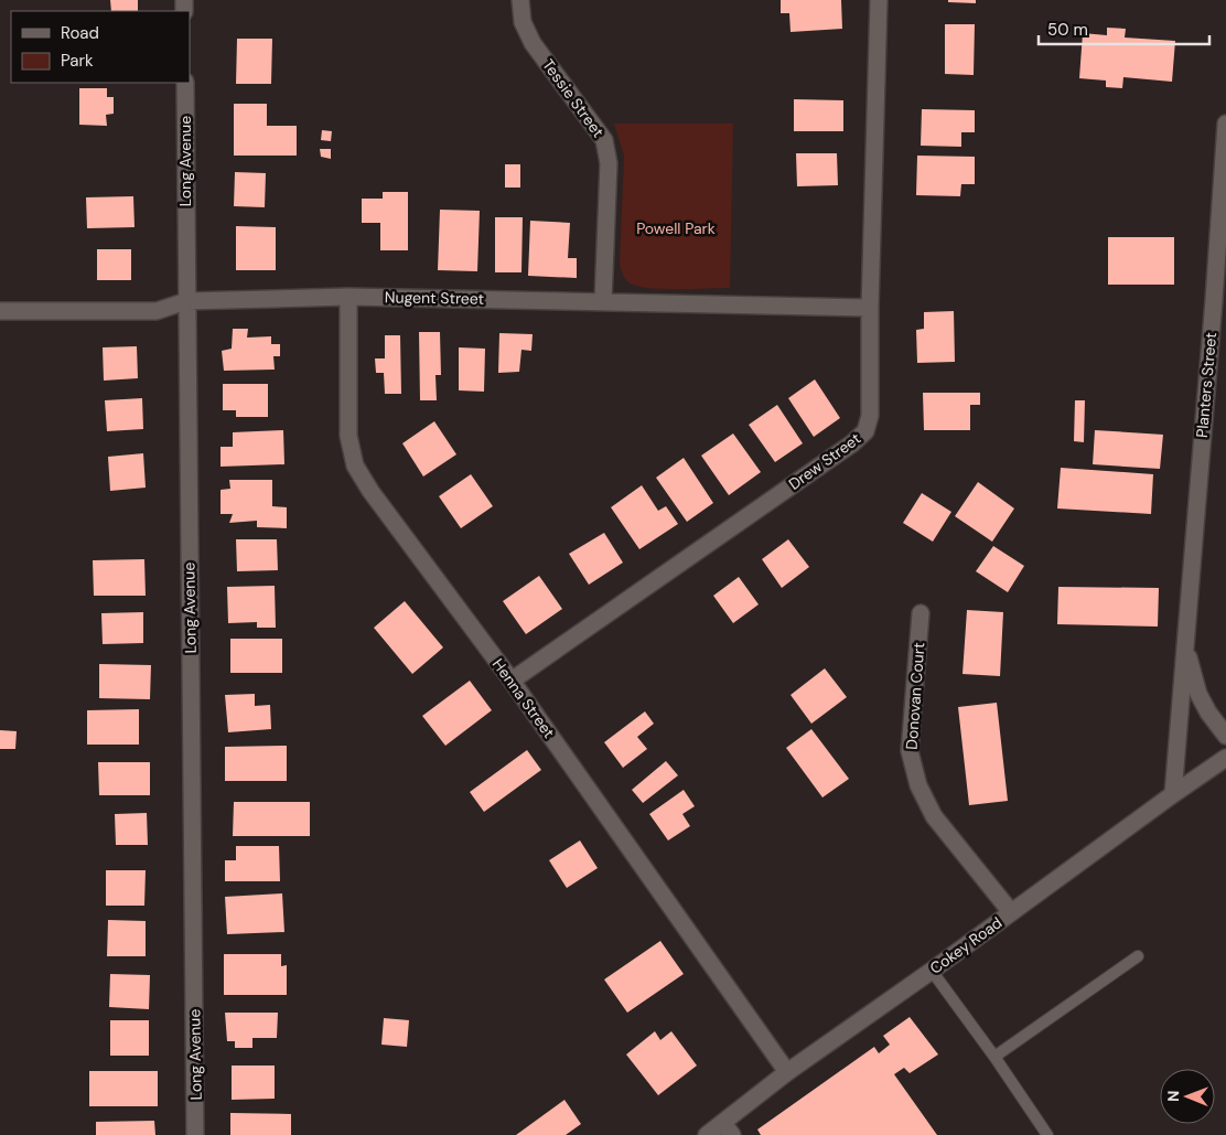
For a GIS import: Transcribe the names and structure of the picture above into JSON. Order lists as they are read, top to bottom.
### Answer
{
  "streets": {
    "street": [
      "Tessie Street",
      "Long Avenue",
      "Nugent Street",
      "Planters Street",
      "Drew Street",
      "Donovan Court",
      "Henna Street",
      "Cokey Road"
    ]
  },
  "crossings": [
    ["Tessie Street", "Nugent Street"],
    ["Long Avenue", "Nugent Street"],
    ["Nugent Street", "Drew Street"],
    ["Nugent Street", "Henna Street"],
    ["Planters Street", "Cokey Road"],
    ["Drew Street", "Henna Street"],
    ["Donovan Court", "Cokey Road"],
    ["Henna Street", "Cokey Road"]
  ],
  "parks": ["Powell Park"],
  "legend": ["Road", "Park"],
  "scale_bar": "50 m",
  "north": "left"
}
